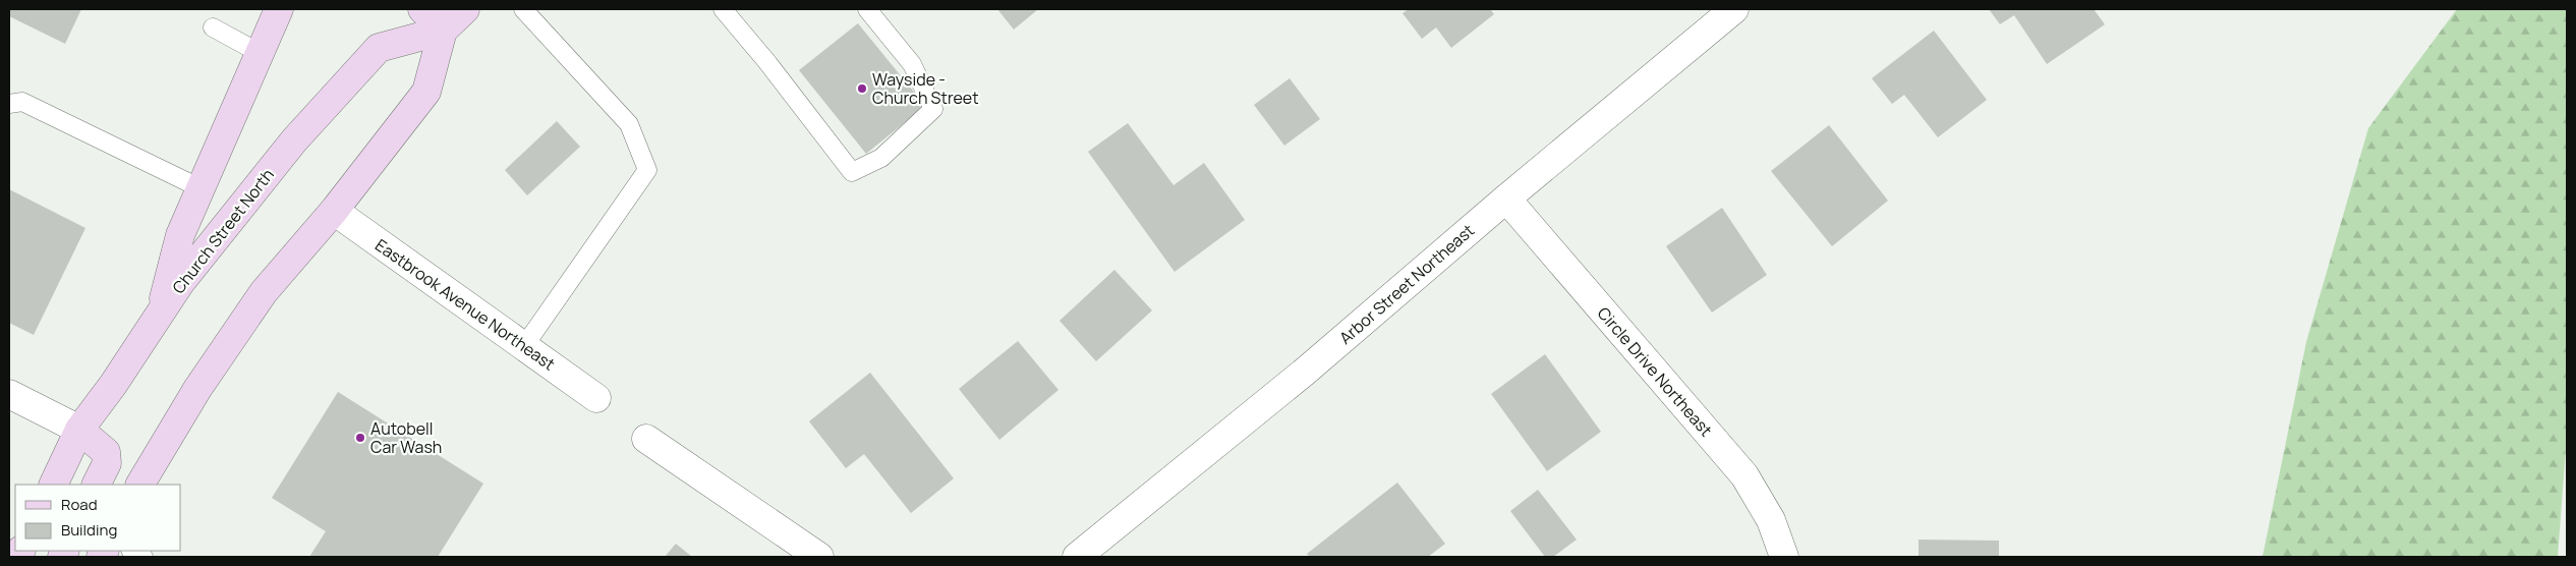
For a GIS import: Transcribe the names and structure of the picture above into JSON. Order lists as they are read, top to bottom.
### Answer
{
  "streets": {
    "main road": ["Church Street North"],
    "street": ["Arbor Street Northeast", "Eastbrook Avenue Northeast", "Circle Drive Northeast"]
  },
  "crossings": [
    ["Arbor Street Northeast", "Circle Drive Northeast"]
  ],
  "places": ["Wayside - Church Street", "Autobell Car Wash"],
  "legend": ["Road", "Building"]
}
